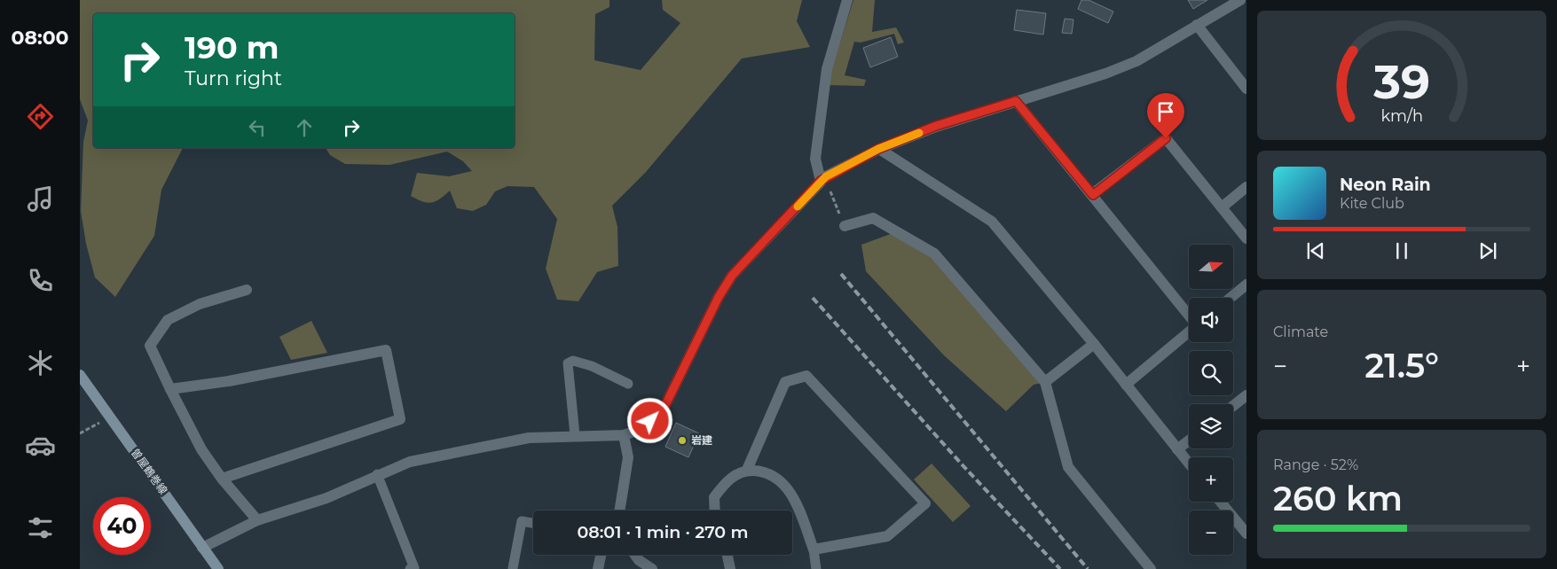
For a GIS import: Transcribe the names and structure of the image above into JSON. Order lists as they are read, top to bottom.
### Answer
{
  "streets": {
    "main road": ["曽屋鶴巻線"]
  },
  "places": ["岩建"],
  "north": "right",
  "page": {
    "tabs": "08:00",
    "turn": ["190 m", "Turn right"],
    "song": ["Neon Rain", "Kite Club"],
    "map_buttons": ["+", "−"],
    "tile": [
      "Climate",
      ["Range · 52%", "260 km"]
    ],
    "heat": ["−", "21.5°", "+"],
    "limit": "40",
    "trip": "08:01 · 1 min · 270 m",
    "gauge": ["39", "km/h"]
  }
}
